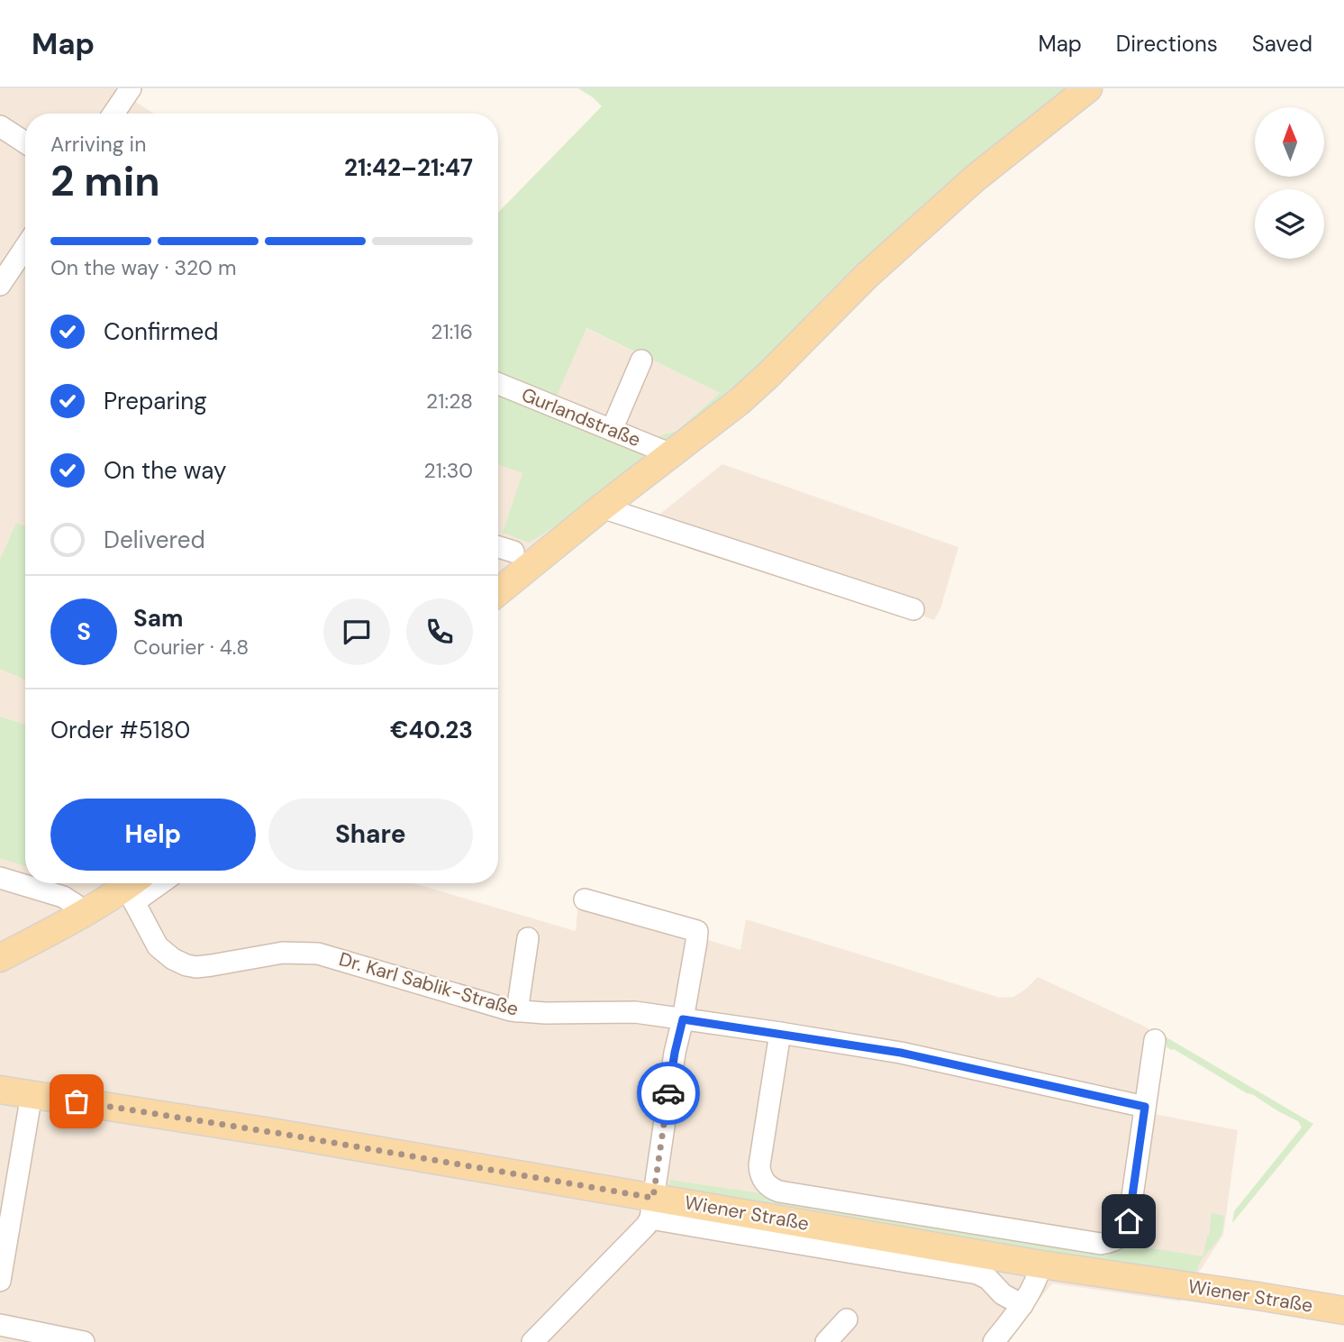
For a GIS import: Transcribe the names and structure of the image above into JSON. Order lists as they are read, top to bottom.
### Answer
{
  "streets": {
    "main road": ["Wiener Straße"],
    "street": ["Gurlandstraße", "Dr. Karl Sablik-Straße"]
  },
  "crossings": [
    ["Dr. Karl Sablik-Straße", "Wiener Straße"]
  ],
  "north": "top",
  "page": {
    "header": "Map",
    "nav": ["Map", "Directions", "Saved"],
    "heading": ["2 min", "Arriving in", "21:42–21:47"],
    "panel": [
      "Sam",
      "Courier · 4.8",
      "Order #5180",
      "€40.23"
    ],
    "bar": "On the way · 320 m",
    "list": [
      ["Confirmed", "21:16"],
      ["Preparing", "21:28"],
      ["On the way", "21:30"],
      "Delivered"
    ],
    "round": "S",
    "buttons": ["Help", "Share"]
  }
}
